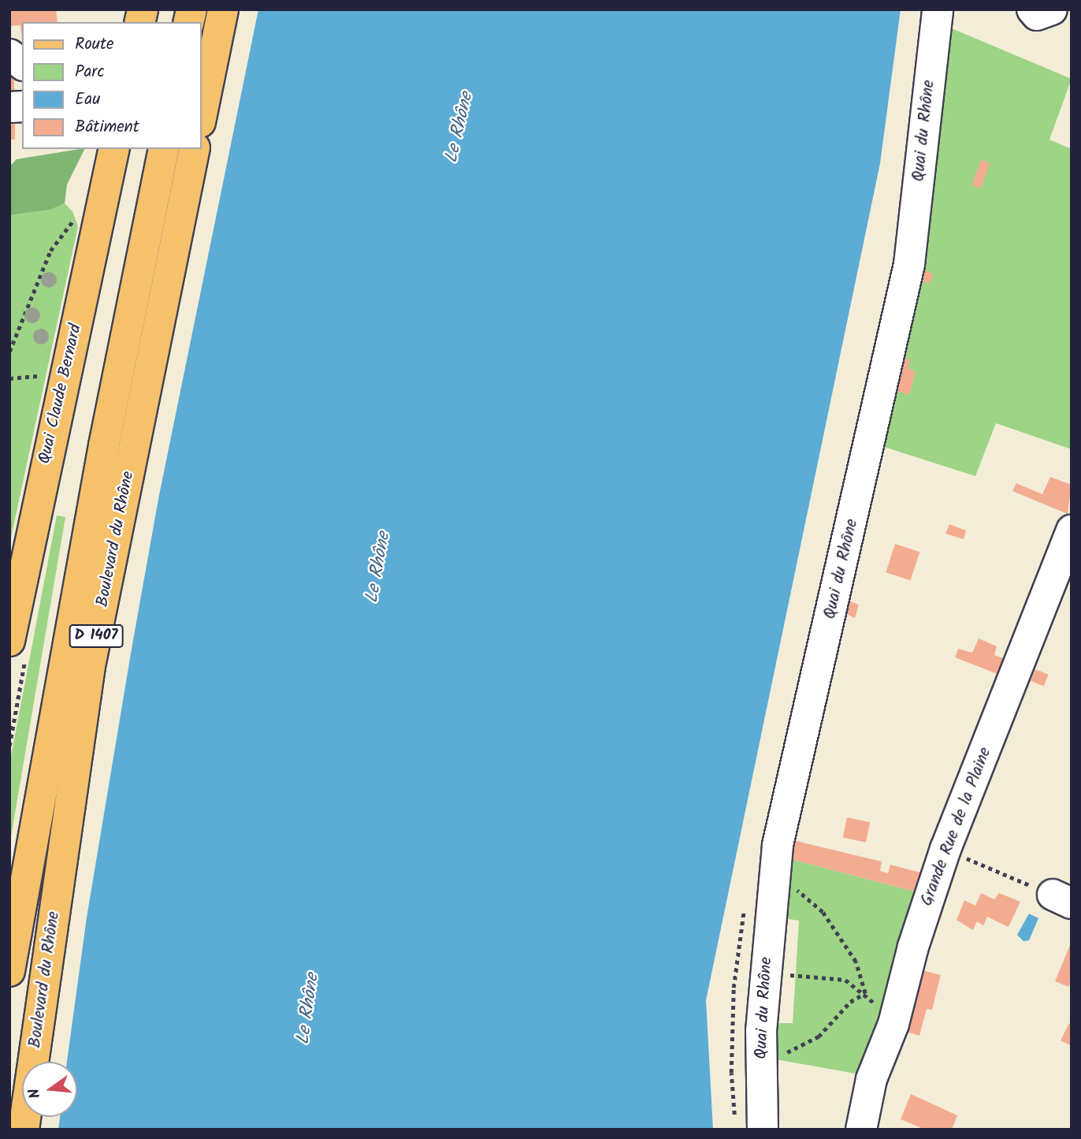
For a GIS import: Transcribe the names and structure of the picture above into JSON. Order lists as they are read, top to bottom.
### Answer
{
  "streets": {
    "main road": ["Quai Claude Bernard", "Boulevard du Rhône", "D 1407"],
    "street": ["Quai du Rhône", "Grande Rue de la Plaine"]
  },
  "water": ["Le Rhône"],
  "legend": [
    "Route",
    "Parc",
    "Eau",
    "Bâtiment"
  ],
  "north": "left"
}
